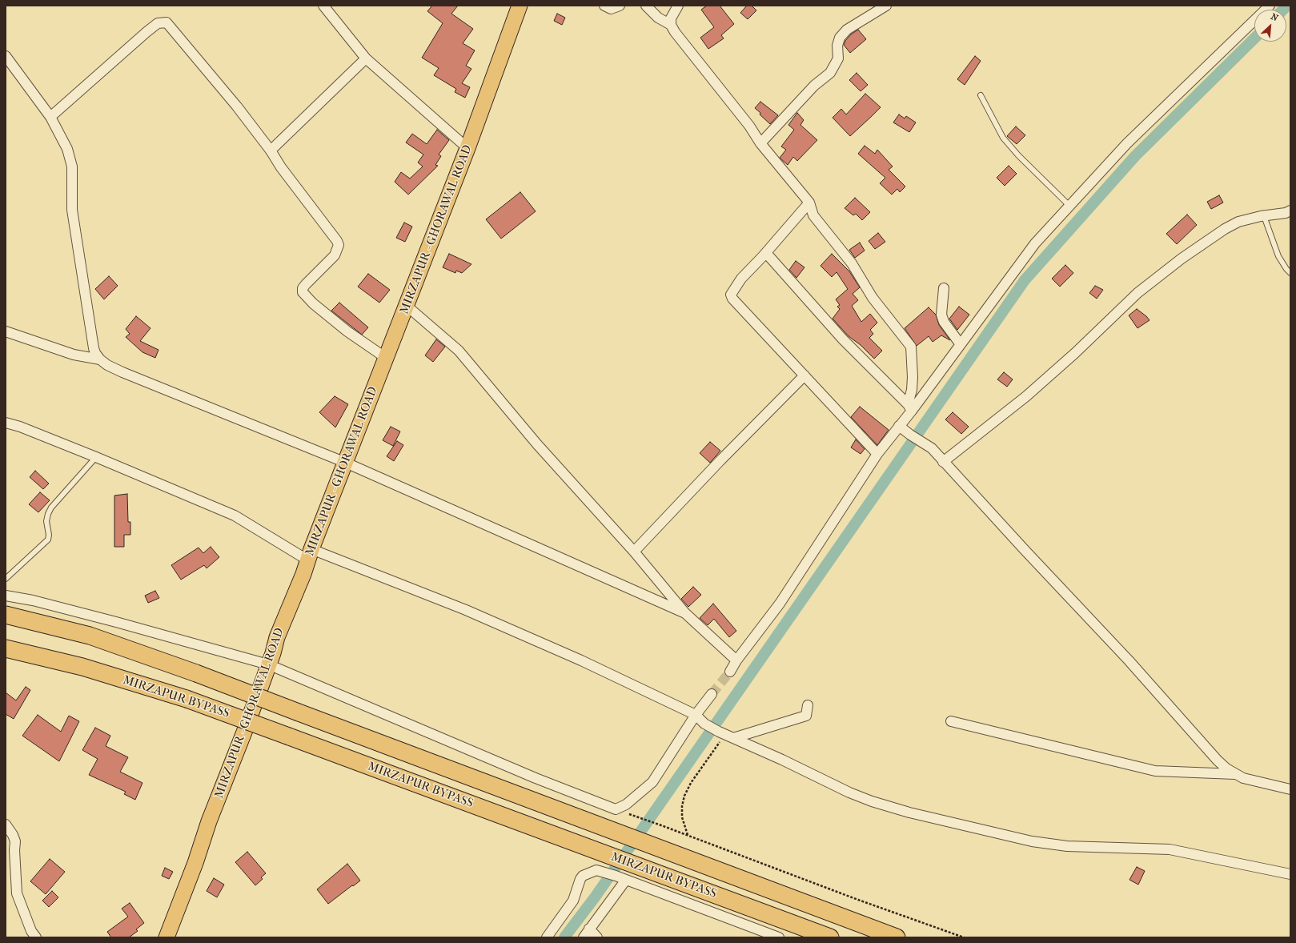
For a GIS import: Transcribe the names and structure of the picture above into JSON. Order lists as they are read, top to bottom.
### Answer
{
  "streets": {
    "highway": ["MIRZAPUR BYPASS"],
    "main road": ["MIRZAPUR - GHORAWAL ROAD"]
  },
  "north": "top right"
}
